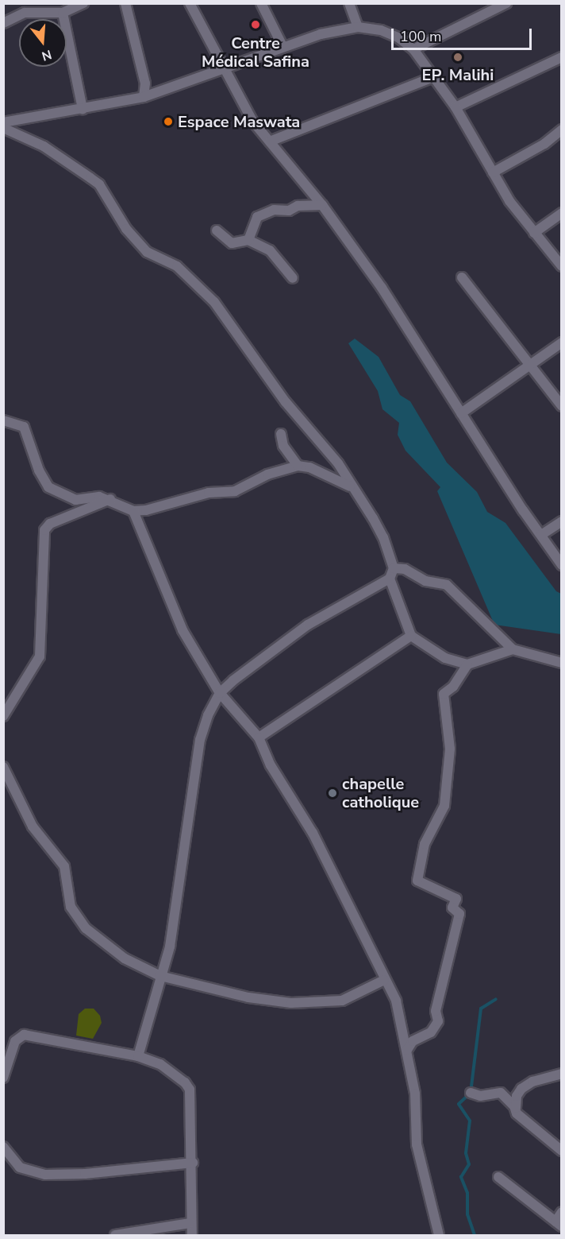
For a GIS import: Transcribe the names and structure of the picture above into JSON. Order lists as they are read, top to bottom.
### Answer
{
  "places": [
    "Centre Médical Safina",
    "EP. Malihi",
    "Espace Maswata",
    "chapelle catholique"
  ],
  "scale_bar": "100 m",
  "north": "bottom"
}
